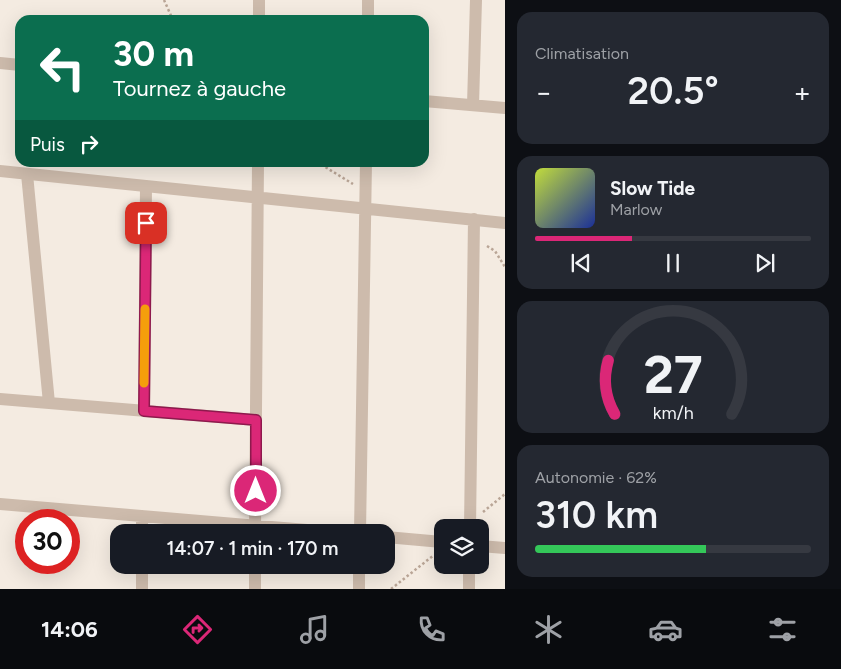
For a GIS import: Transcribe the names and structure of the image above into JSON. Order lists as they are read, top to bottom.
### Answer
{
  "page": {
    "tile": [
      "Climatisation",
      ["Autonomie · 62%", "310 km"]
    ],
    "turn": ["30 m", "Tournez à gauche"],
    "heat": ["−", "20.5°", "+"],
    "then": "Puis",
    "song": ["Slow Tide", "Marlow"],
    "limit": "30",
    "trip": "14:07 · 1 min · 170 m",
    "tabs": "14:06",
    "gauge": ["27", "km/h"]
  }
}
